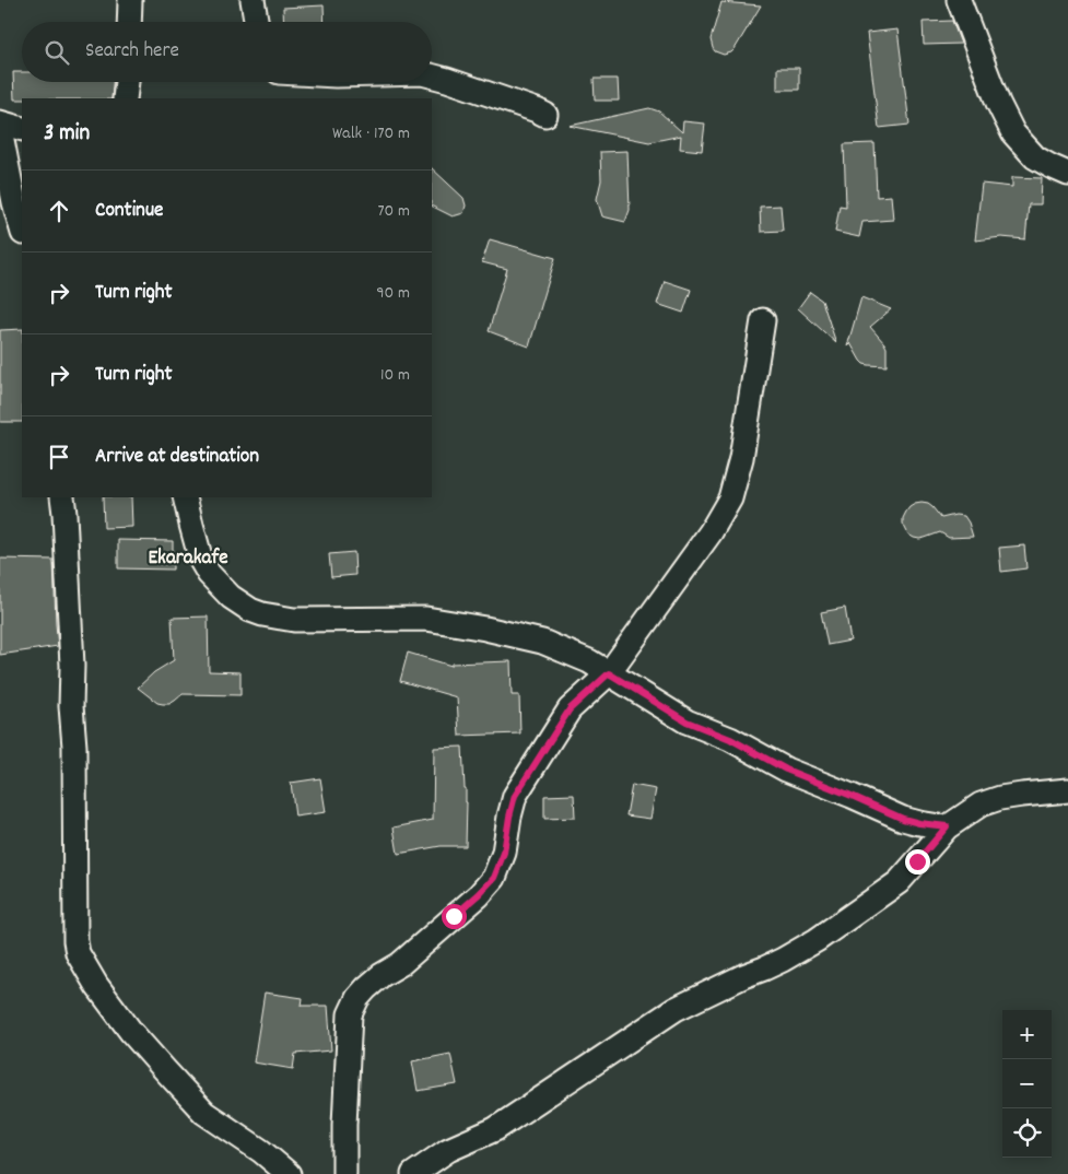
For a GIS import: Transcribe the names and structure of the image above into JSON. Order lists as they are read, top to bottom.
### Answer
{
  "districts": ["Ekarakafe"],
  "page": {
    "search": "Search here",
    "heading": ["3 min", "Walk · 170 m"],
    "list": [
      ["Continue", "70 m"],
      ["Turn right", "90 m"],
      ["Turn right", "10 m"],
      "Arrive at destination"
    ],
    "map_buttons": ["+", "−"]
  }
}
